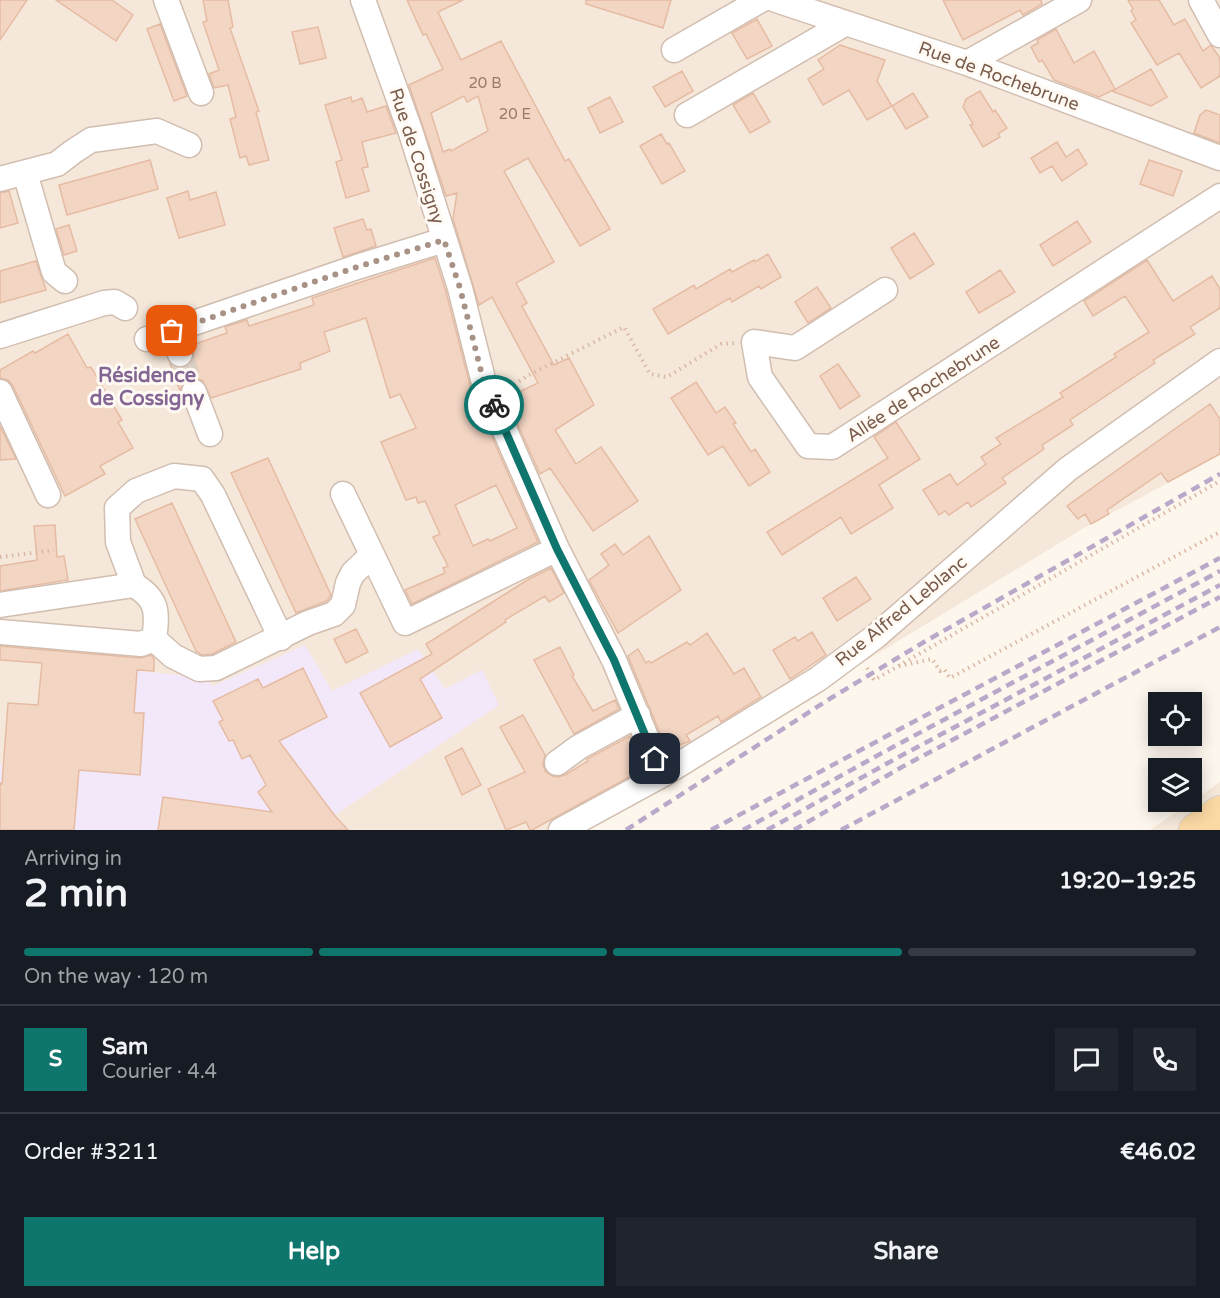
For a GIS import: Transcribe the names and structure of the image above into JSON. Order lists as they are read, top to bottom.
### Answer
{
  "streets": {
    "street": [
      "Rue de Rochebrune",
      "Rue de Cossigny",
      "Allée de Rochebrune",
      "Rue Alfred Leblanc"
    ]
  },
  "crossings": [
    ["Rue de Cossigny", "Rue Alfred Leblanc"]
  ],
  "districts": ["Résidence de Cossigny"],
  "house_numbers": ["20 B", "20 E"],
  "page": {
    "heading": ["2 min", "Arriving in", "19:20–19:25"],
    "panel": [
      "Sam",
      "Courier · 4.4",
      "Order #3211",
      "€46.02"
    ],
    "bar": "On the way · 120 m",
    "round": "S",
    "buttons": ["Help", "Share"]
  }
}
